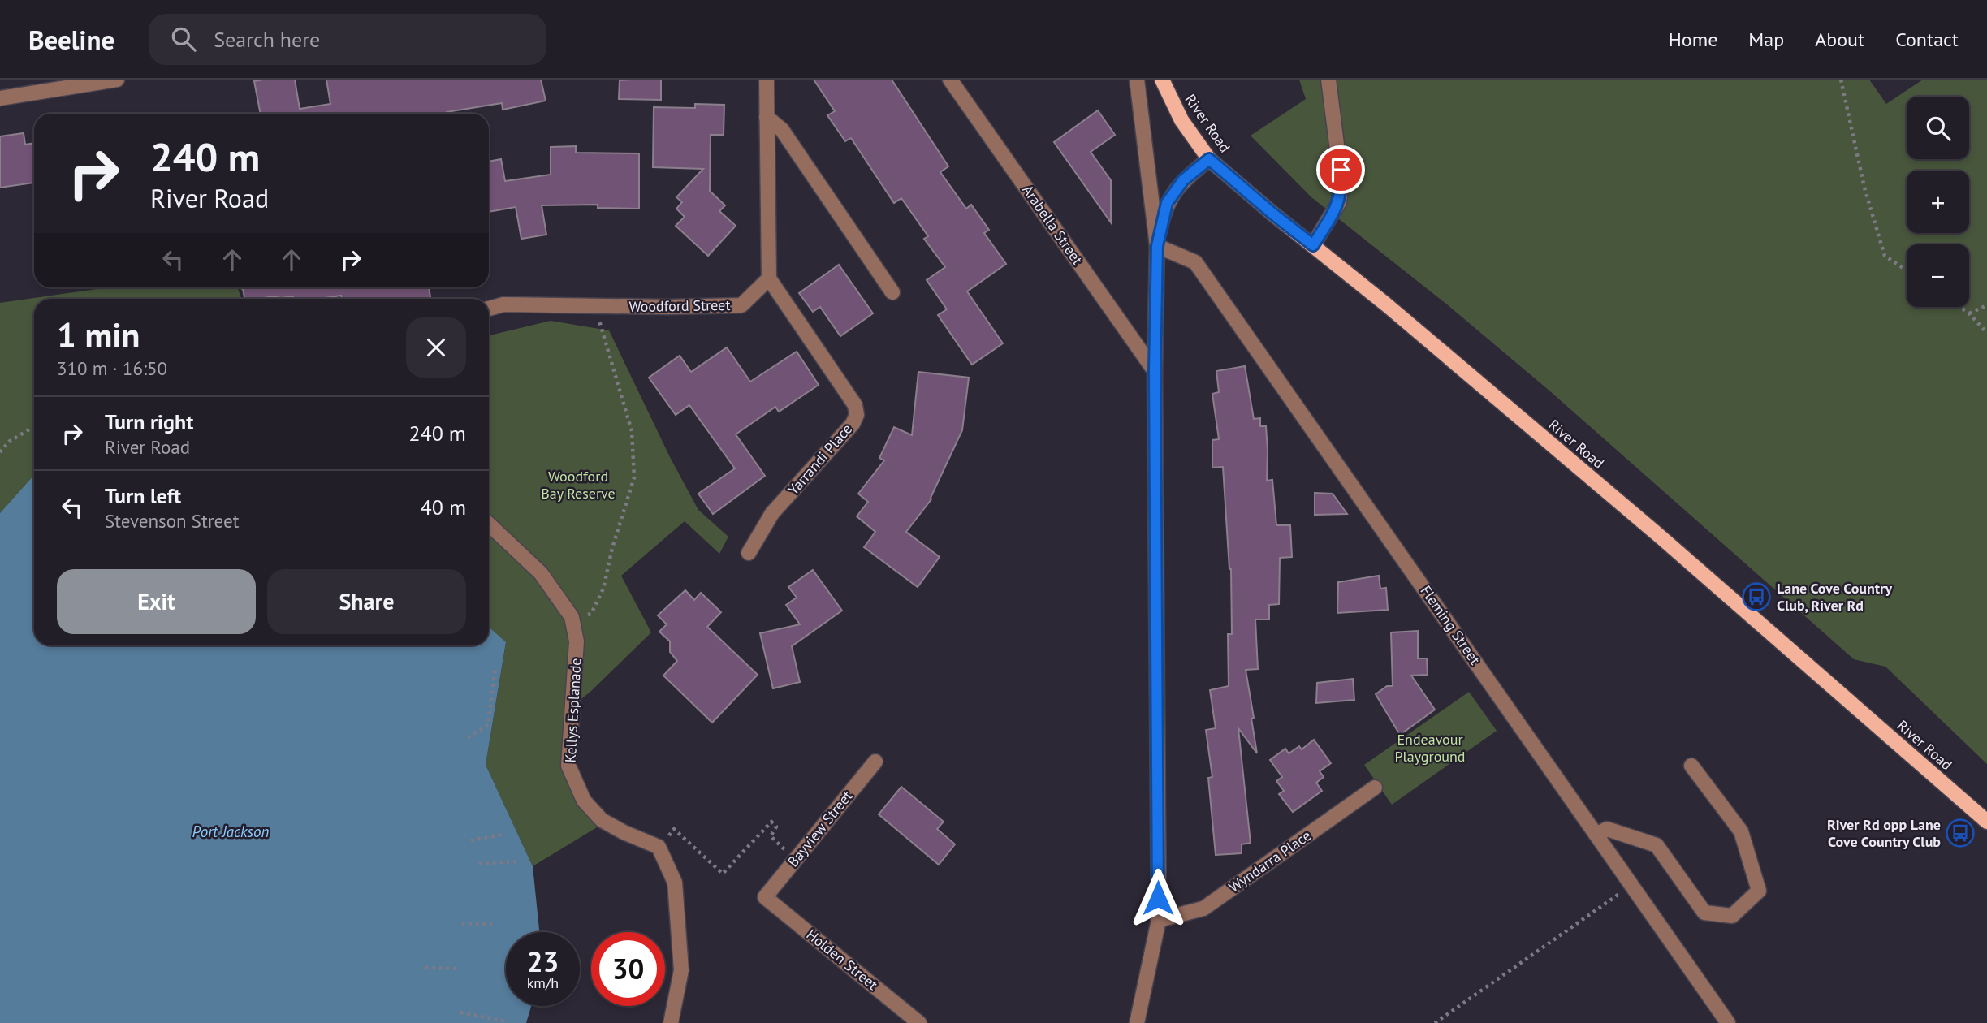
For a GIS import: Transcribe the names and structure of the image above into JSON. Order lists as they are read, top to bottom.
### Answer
{
  "streets": {
    "main road": ["River Road"],
    "street": [
      "Arabella Street",
      "Woodford Street",
      "Yarrandi Place",
      "Fleming Street",
      "Kellys Esplanade",
      "Bayview Street",
      "Wyndarra Place",
      "Holden Street"
    ]
  },
  "crossings": [
    ["Woodford Street", "Yarrandi Place"],
    ["Bayview Street", "Holden Street"]
  ],
  "water": ["Port Jackson"],
  "parks": ["Woodford Bay Reserve", "Endeavour Playground"],
  "places": {
    "bus stop": ["Lane Cove Country Club, River Rd", "River Rd opp Lane Cove Country Club"]
  },
  "page": {
    "header": "Beeline",
    "search": "Search here",
    "nav": [
      "Home",
      "Map",
      "About",
      "Contact"
    ],
    "map_buttons": ["+", "−"],
    "turn": ["240 m", "River Road"],
    "heading": ["1 min", "310 m · 16:50"],
    "list": [
      {
        "name": "Turn right",
        "note": "River Road",
        "value": "240 m"
      },
      {
        "name": "Turn left",
        "note": "Stevenson Street",
        "value": "40 m"
      }
    ],
    "buttons": ["Exit", "Share"],
    "speed": "23 km/h",
    "limit": "30"
  }
}
